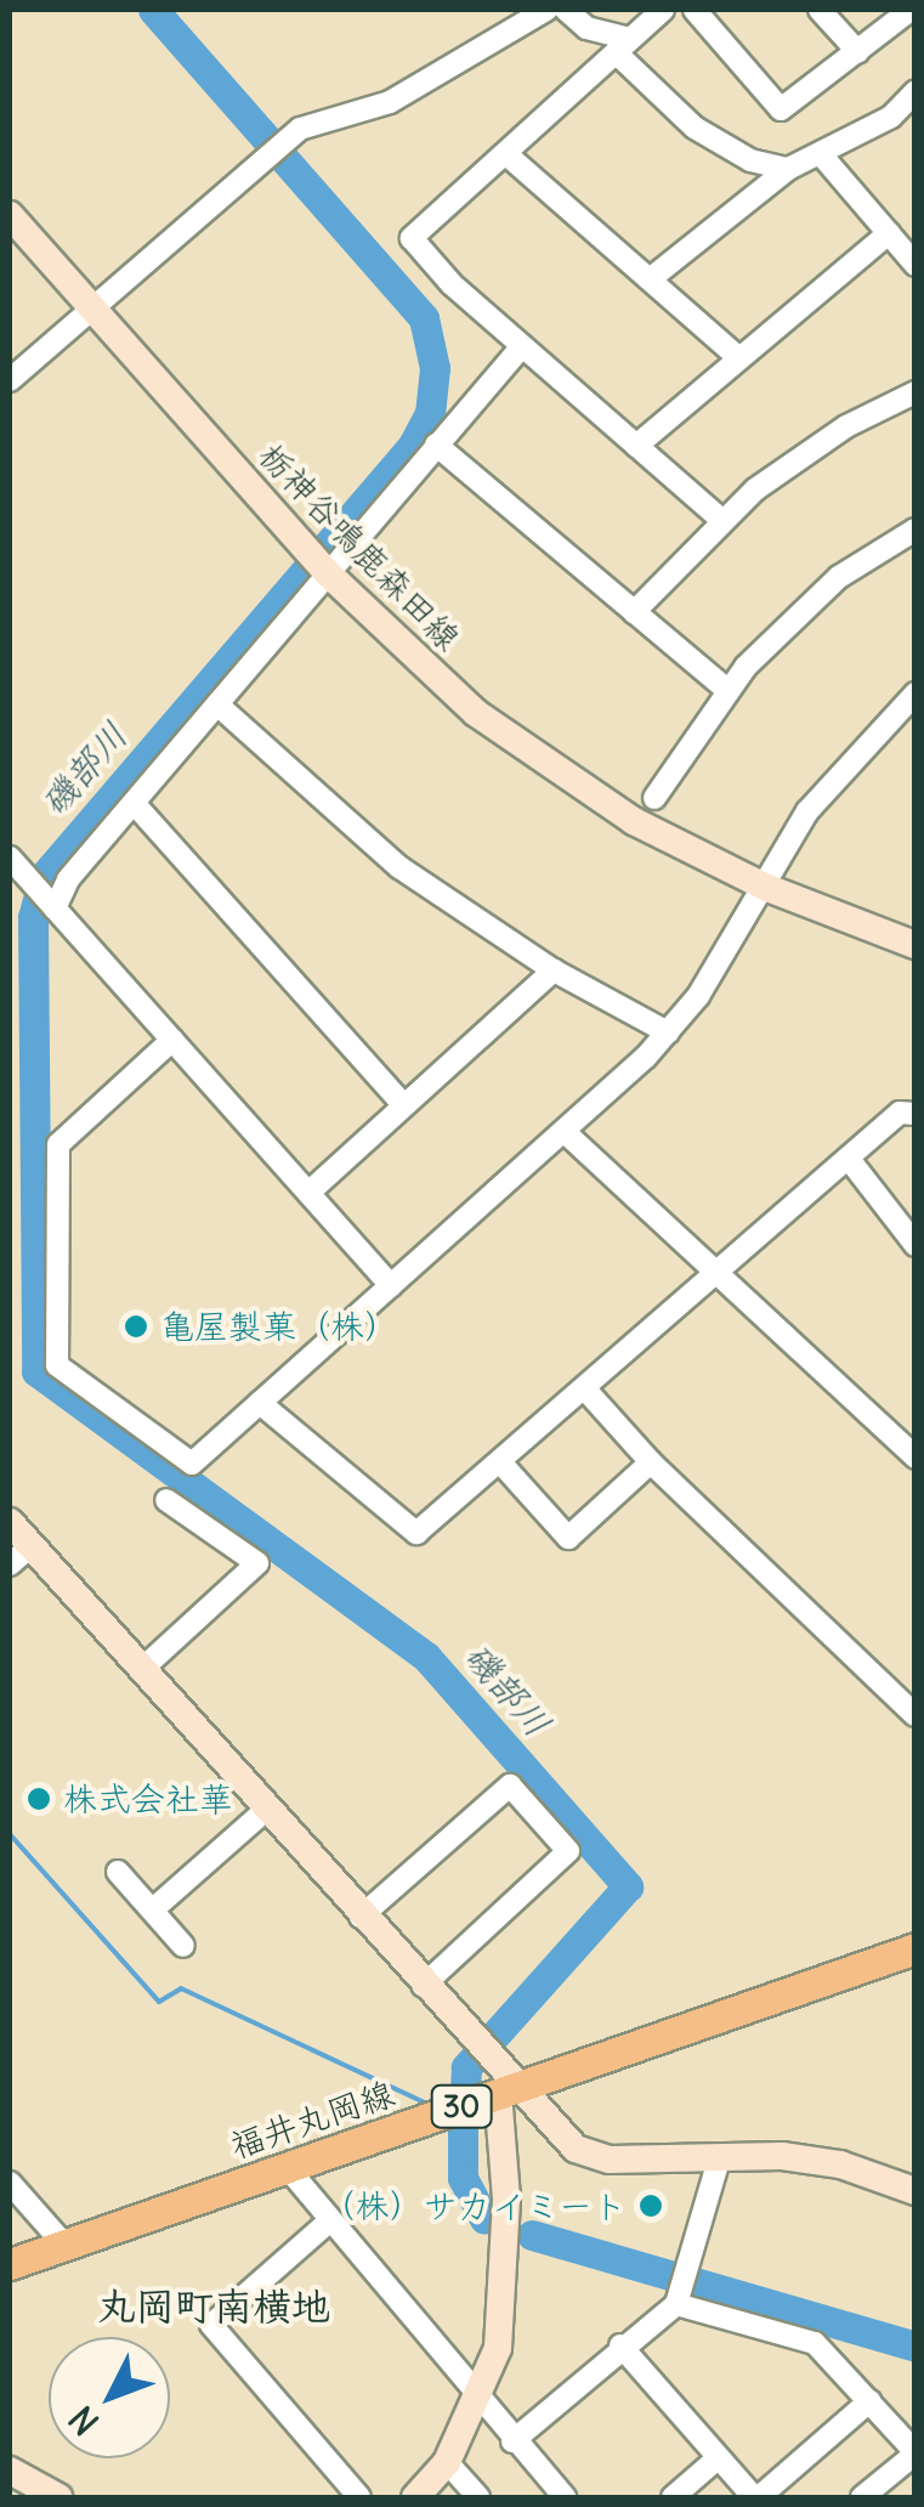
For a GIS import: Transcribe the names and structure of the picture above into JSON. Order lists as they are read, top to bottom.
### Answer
{
  "streets": {
    "main road": ["栃神谷鳴鹿森田線", "30", "福井丸岡線"]
  },
  "districts": ["丸岡町南横地"],
  "water": ["磯部川"],
  "places": ["亀屋製菓（株）", "株式会社華", "（株）サカイミート"],
  "north": "bottom left"
}
